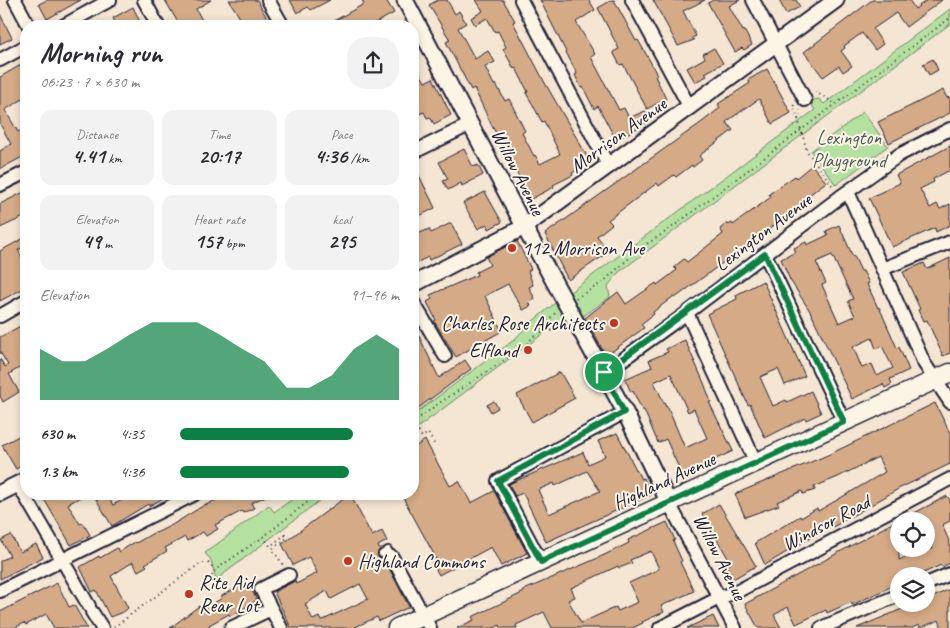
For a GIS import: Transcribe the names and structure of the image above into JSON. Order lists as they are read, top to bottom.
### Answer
{
  "streets": {
    "main road": ["Highland Avenue"],
    "street": [
      "Morrison Avenue",
      "Willow Avenue",
      "Lexington Avenue",
      "Windsor Road"
    ]
  },
  "crossings": [
    ["Morrison Avenue", "Willow Avenue"],
    ["Willow Avenue", "Lexington Avenue"],
    ["Willow Avenue", "Highland Avenue"],
    ["Willow Avenue", "Windsor Road"]
  ],
  "parks": ["Lexington Playground"],
  "places": [
    "112 Morrison Ave",
    "Charles Rose Architects",
    "Elfland",
    "Highland Commons",
    "Rite Aid Rear Lot"
  ],
  "page": {
    "heading": ["Morning run", "06:23 · 7 × 630 m"],
    "stats": [
      ["Distance", "4.41 km"],
      ["Time", "20:17"],
      ["Pace", "4:36 /km"],
      ["Elevation", "49 m"],
      ["Heart rate", "157 bpm"],
      ["kcal", "295"]
    ],
    "chart": ["Elevation", "91–96 m"],
    "list": [
      {
        "name": "630 m",
        "note": "4:35"
      },
      {
        "name": "1.3 km",
        "note": "4:36"
      }
    ]
  }
}
